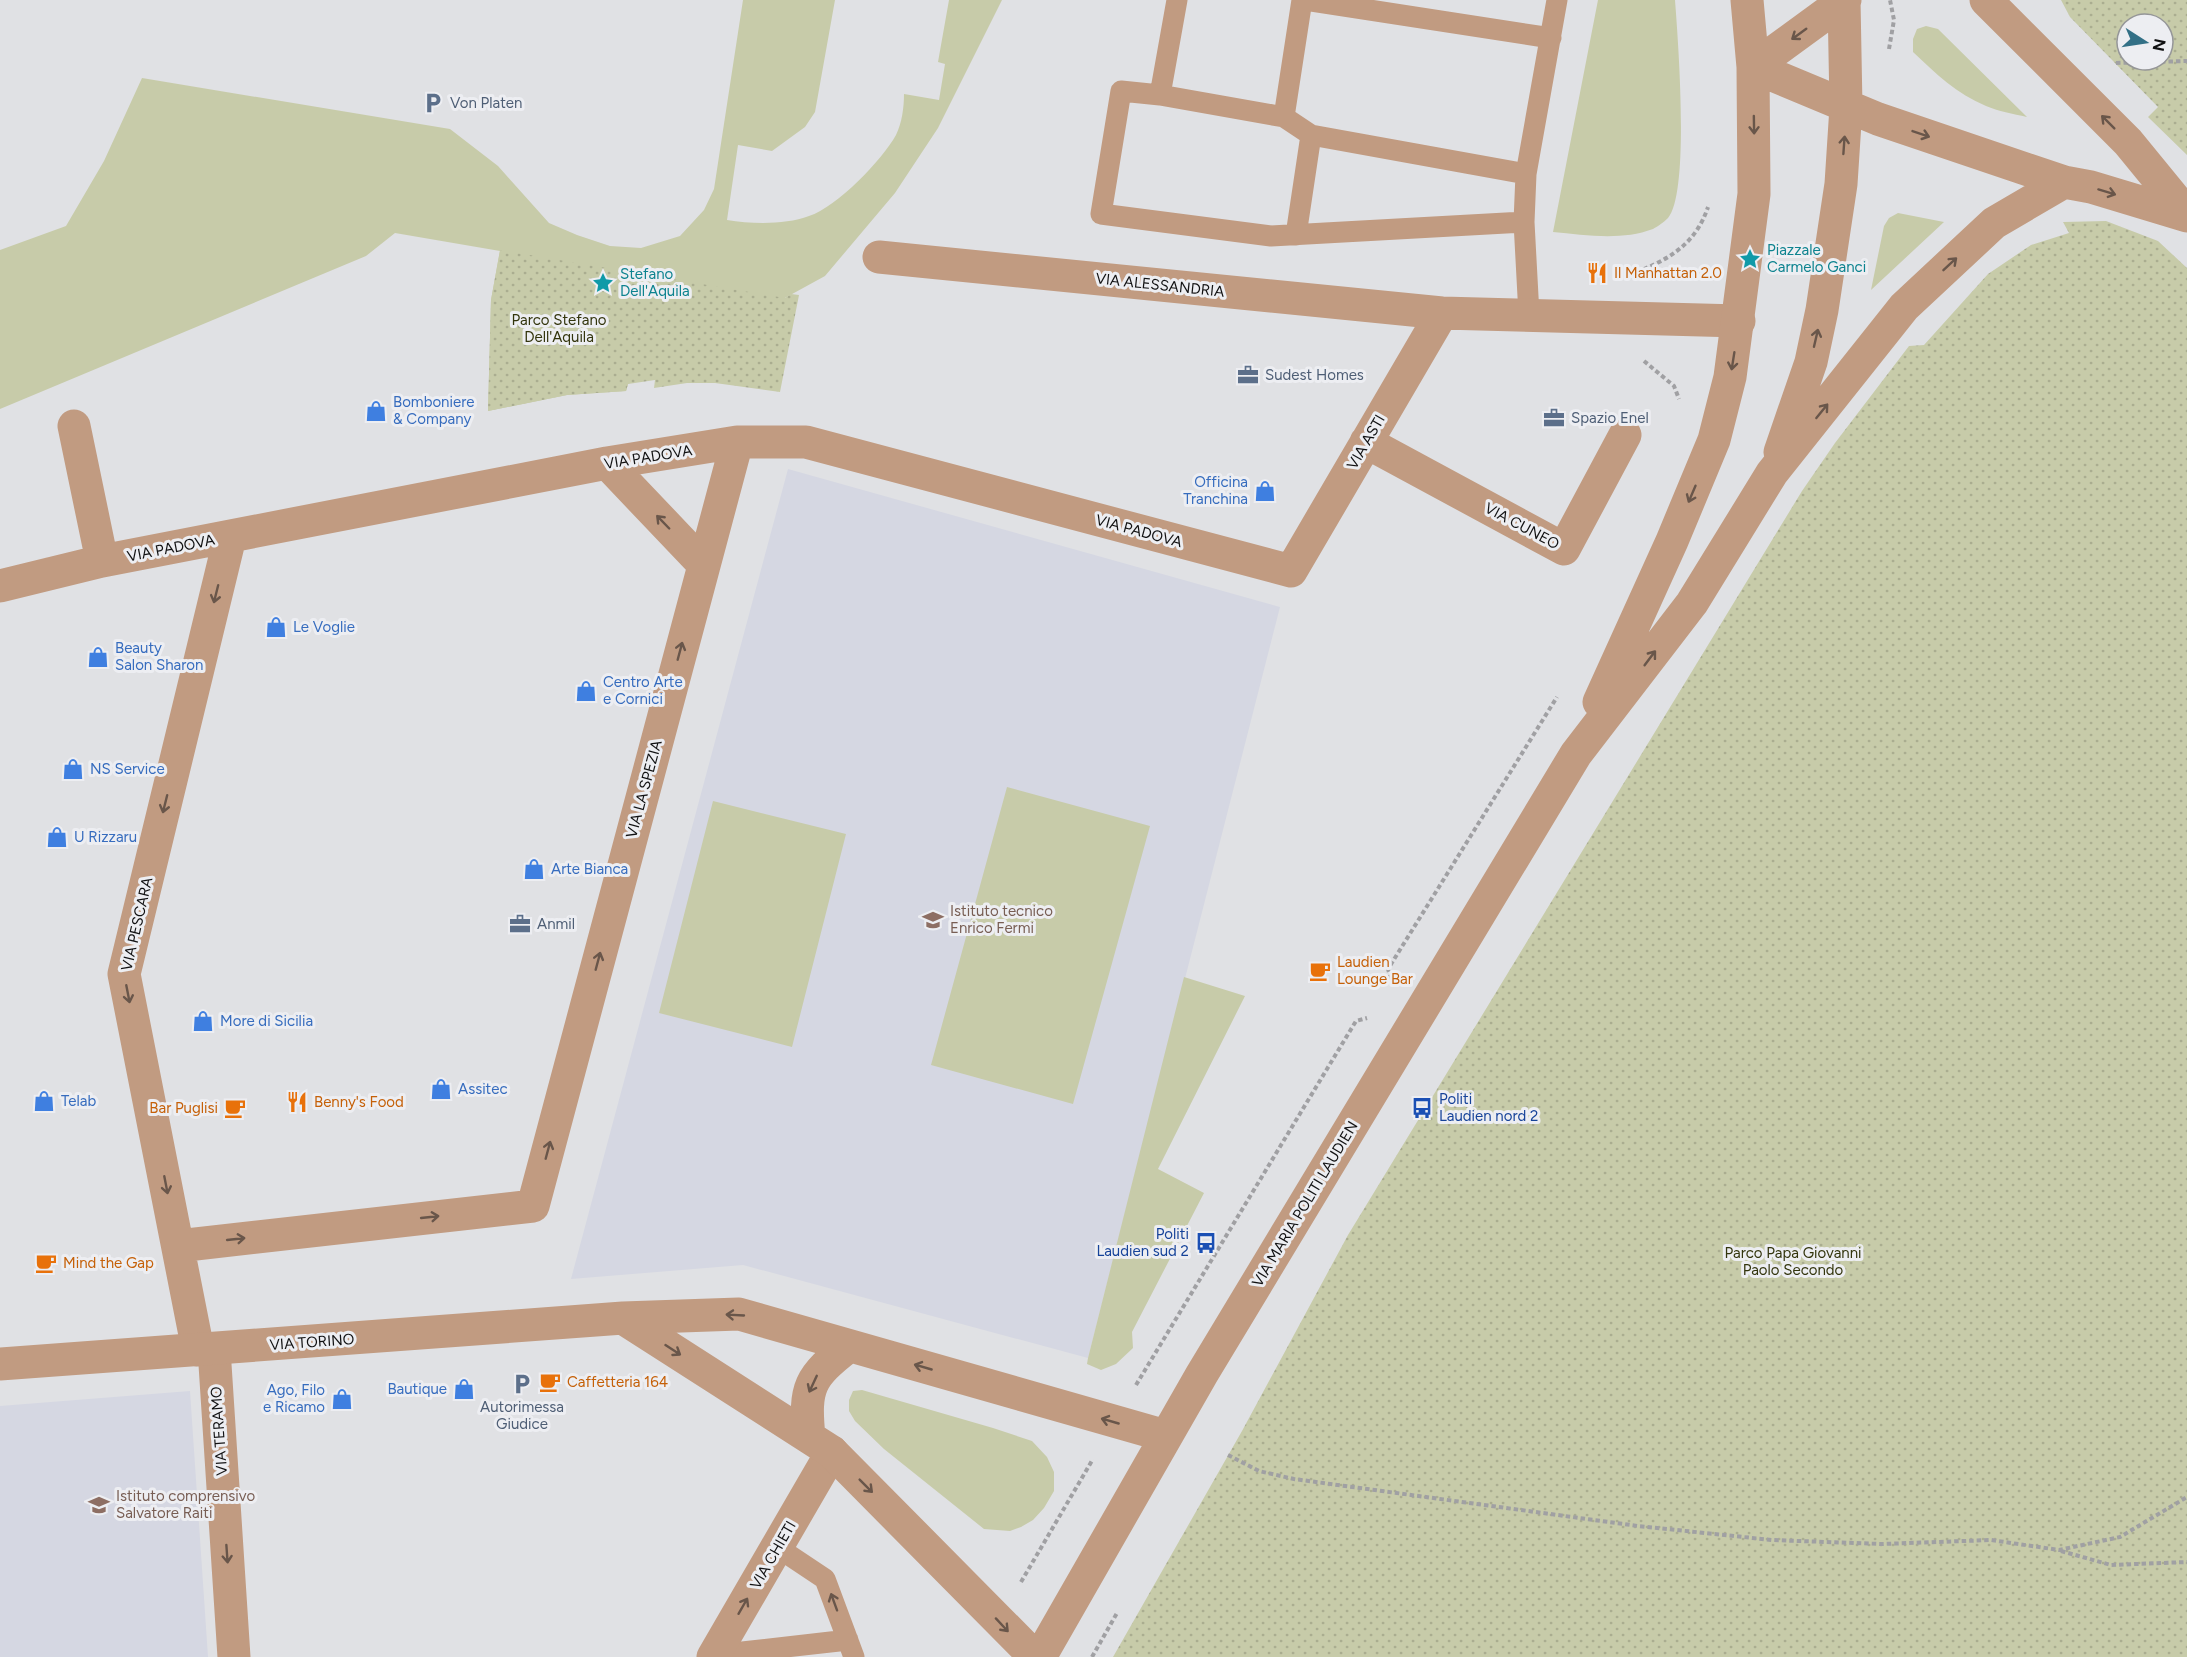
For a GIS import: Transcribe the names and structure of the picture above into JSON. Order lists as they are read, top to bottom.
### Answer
{
  "streets": {
    "street": [
      "VIA ALESSANDRIA",
      "VIA ASTI",
      "VIA PADOVA",
      "VIA CUNEO",
      "VIA LA SPEZIA",
      "VIA PESCARA",
      "VIA MARIA POLITI LAUDIEN",
      "VIA TORINO",
      "VIA TERAMO",
      "VIA CHIETI"
    ]
  },
  "crossings": [
    ["VIA ALESSANDRIA", "VIA ASTI"],
    ["VIA ASTI", "VIA PADOVA"],
    ["VIA ASTI", "VIA CUNEO"],
    ["VIA PADOVA", "VIA LA SPEZIA"],
    ["VIA PADOVA", "VIA PESCARA"],
    ["VIA LA SPEZIA", "VIA PESCARA"],
    ["VIA PESCARA", "VIA TORINO"],
    ["VIA PESCARA", "VIA TERAMO"],
    ["VIA MARIA POLITI LAUDIEN", "VIA TORINO"],
    ["VIA TORINO", "VIA TERAMO"]
  ],
  "one_way": [
    "VIA LA SPEZIA",
    "VIA PESCARA",
    "VIA TERAMO",
    "VIA CHIETI"
  ],
  "parks": ["Parco Stefano Dell'Aquila", "Parco Papa Giovanni Paolo Secondo"],
  "places": {
    "parking": ["Von Platen", "Autorimessa Giudice"],
    "place": ["Piazzale Carmelo Ganci", "Stefano Dell'Aquila"],
    "restaurant": ["Il Manhattan 2.0", "Benny's Food"],
    "office": ["Sudest Homes", "Spazio Enel", "Anmil"],
    "shop": [
      "Bomboniere & Company",
      "Officina Tranchina",
      "Le Voglie",
      "Beauty Salon Sharon",
      "Centro Arte e Cornici",
      "NS Service",
      "U Rizzaru",
      "Arte Bianca",
      "More di Sicilia",
      "Assitec",
      "Telab",
      "Bautique",
      "Ago, Filo e Ricamo"
    ],
    "school or university": ["Istituto tecnico Enrico Fermi", "Istituto comprensivo Salvatore Raiti"],
    "cafe": [
      "Laudien Lounge Bar",
      "Bar Puglisi",
      "Mind the Gap",
      "Caffetteria 164"
    ],
    "bus stop": ["Politi Laudien nord 2", "Politi Laudien sud 2"]
  },
  "north": "right"
}
